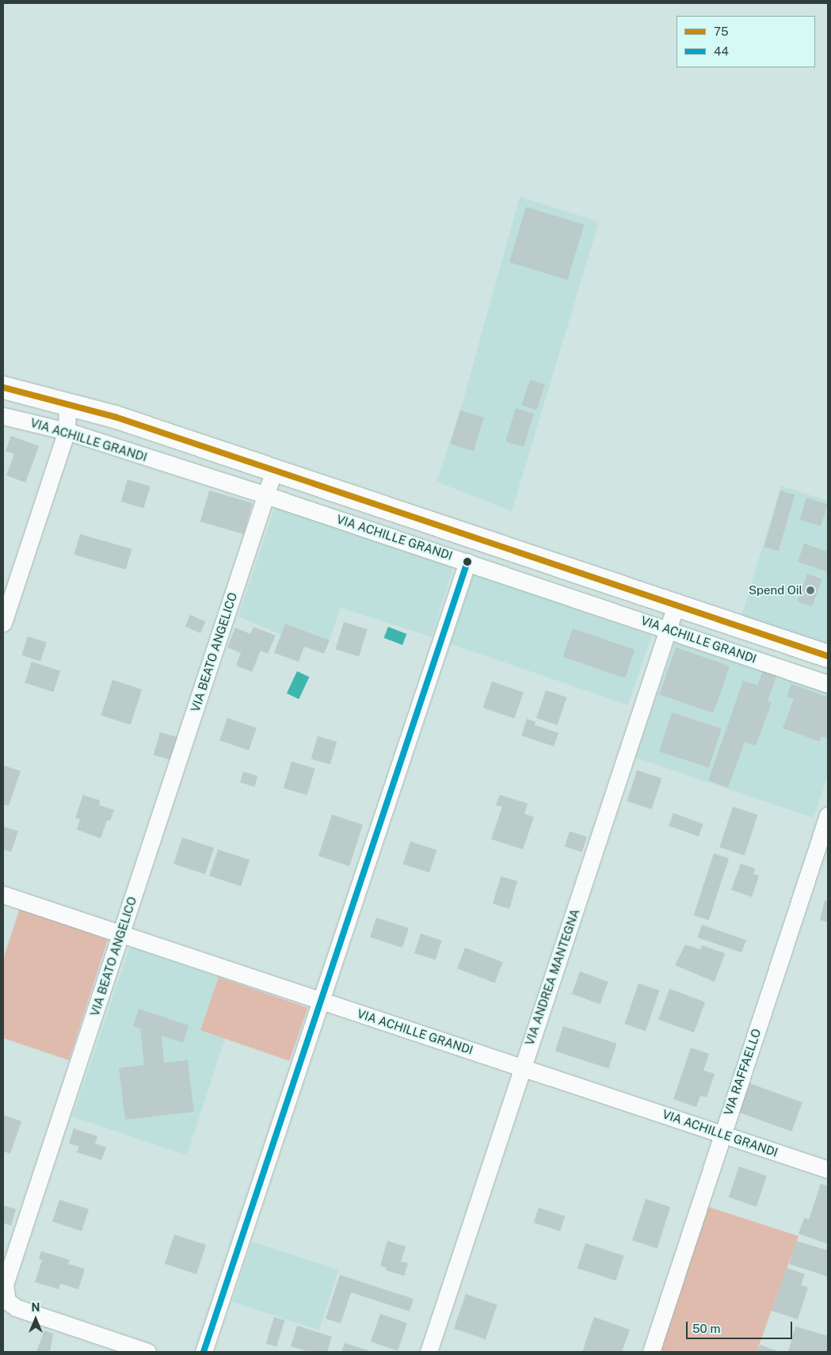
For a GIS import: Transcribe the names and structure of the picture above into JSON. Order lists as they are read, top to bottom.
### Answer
{
  "streets": {
    "street": [
      "VIA ACHILLE GRANDI",
      "VIA BEATO ANGELICO",
      "VIA ANDREA MANTEGNA",
      "VIA RAFFAELLO"
    ]
  },
  "crossings": [
    ["VIA ACHILLE GRANDI", "VIA BEATO ANGELICO"],
    ["VIA ACHILLE GRANDI", "VIA ANDREA MANTEGNA"],
    ["VIA ACHILLE GRANDI", "VIA RAFFAELLO"]
  ],
  "places": ["Spend Oil"],
  "lines": ["transit line 75", "transit line 44"],
  "legend": ["75", "44"],
  "scale_bar": "50 m",
  "north": "top"
}
